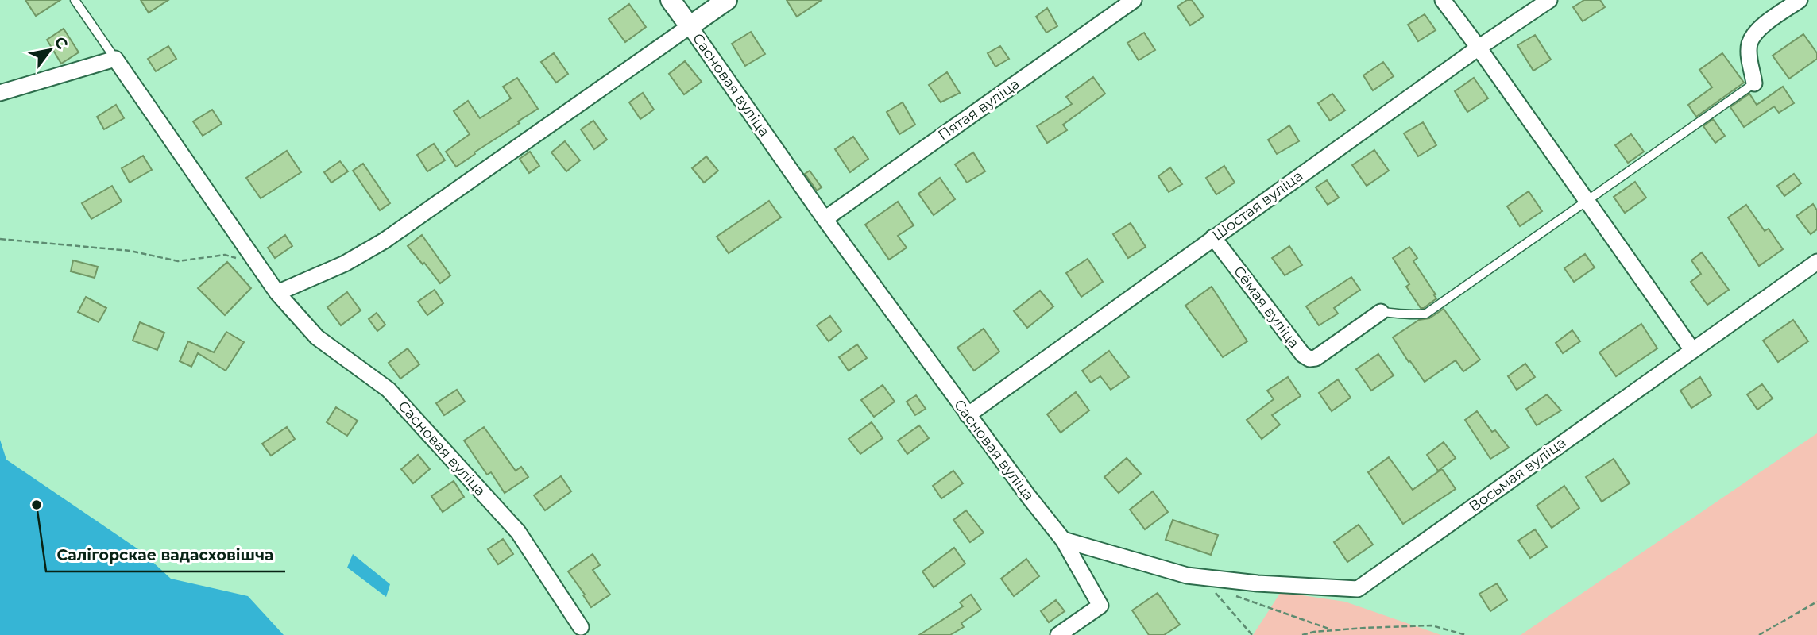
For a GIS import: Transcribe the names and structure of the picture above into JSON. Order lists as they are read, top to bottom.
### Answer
{
  "streets": {
    "street": [
      "Сасновая вуліца",
      "Пятая вуліца",
      "Шостая вуліца",
      "Сёмая вуліца",
      "Восьмая вуліца"
    ]
  },
  "crossings": [
    ["Сасновая вуліца", "Пятая вуліца"],
    ["Сасновая вуліца", "Шостая вуліца"],
    ["Сасновая вуліца", "Восьмая вуліца"],
    ["Шостая вуліца", "Сёмая вуліца"]
  ],
  "places": ["Салігорскае вадасховішча"],
  "north": "top right"
}
